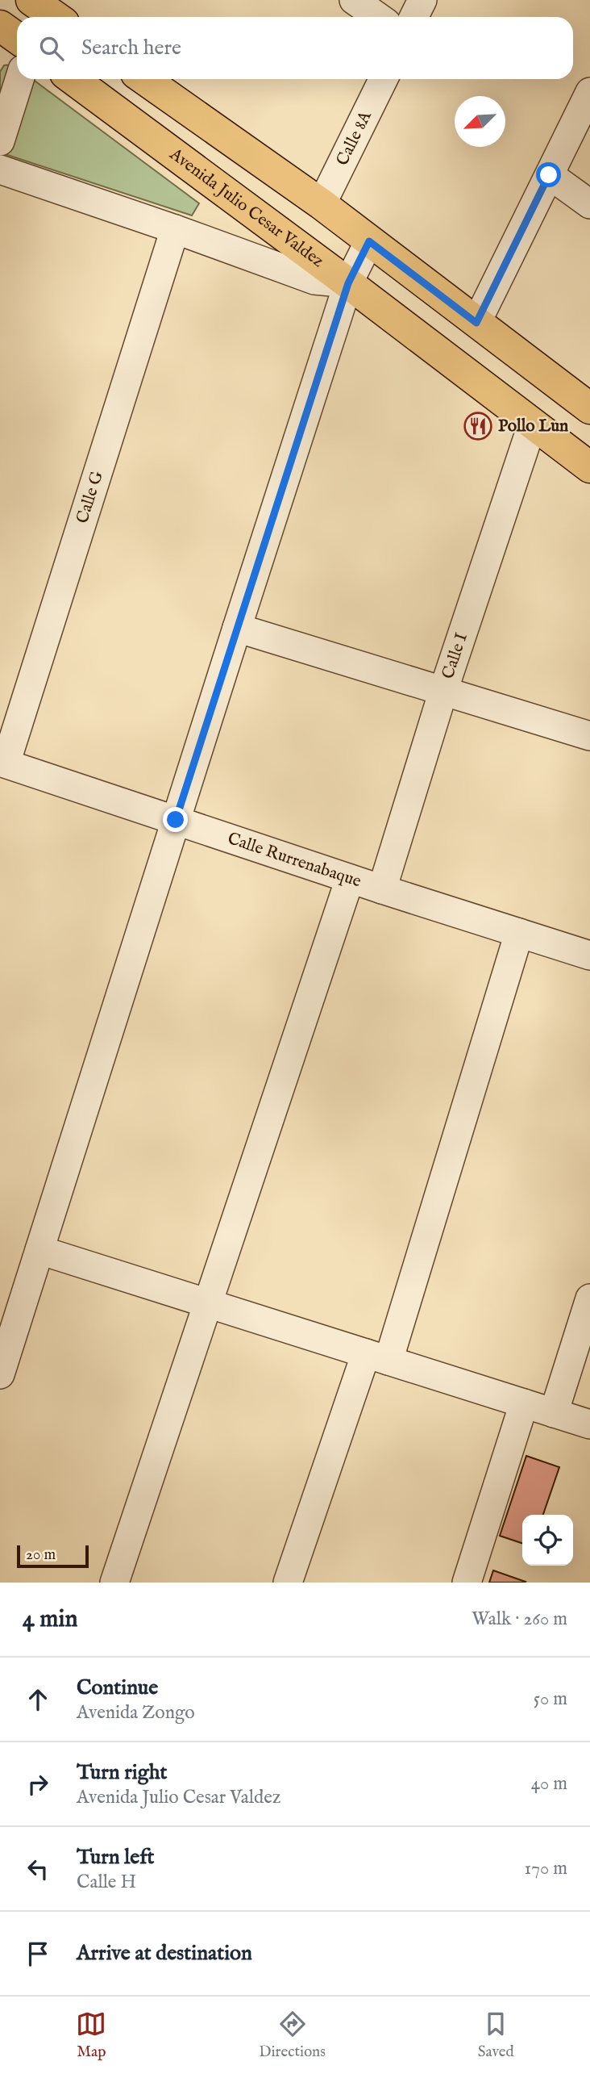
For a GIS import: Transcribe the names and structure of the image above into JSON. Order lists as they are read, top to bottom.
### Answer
{
  "streets": {
    "main road": ["Avenida Julio Cesar Valdez"],
    "street": [
      "Calle 8A",
      "Calle G",
      "Calle I",
      "Calle Rurrenabaque"
    ]
  },
  "crossings": [
    ["Avenida Julio Cesar Valdez", "Calle I"],
    ["Calle G", "Calle Rurrenabaque"],
    ["Calle I", "Calle Rurrenabaque"]
  ],
  "places": {
    "restaurant": ["Pollo Lun"]
  },
  "scale_bar": "20 m",
  "north": "bottom left",
  "page": {
    "search": "Search here",
    "scale": "20 m",
    "heading": ["4 min", "Walk · 260 m"],
    "list": [
      ["Continue", "Avenida Zongo", "50 m"],
      ["Turn right", "Avenida Julio Cesar Valdez", "40 m"],
      ["Turn left", "Calle H", "170 m"],
      "Arrive at destination"
    ],
    "nav": ["Map", "Directions", "Saved"]
  }
}
